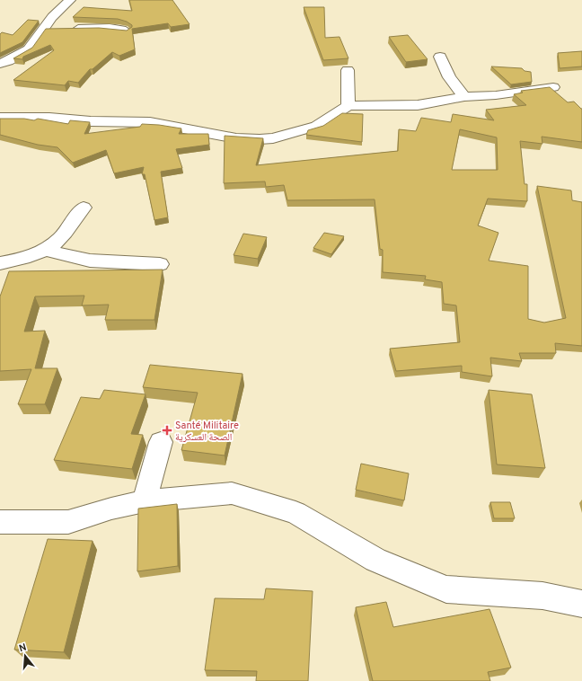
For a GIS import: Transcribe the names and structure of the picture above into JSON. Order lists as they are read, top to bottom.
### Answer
{
  "places": {
    "health": ["Santé Militaire الصحة العسكرية"]
  },
  "north": "top"
}
